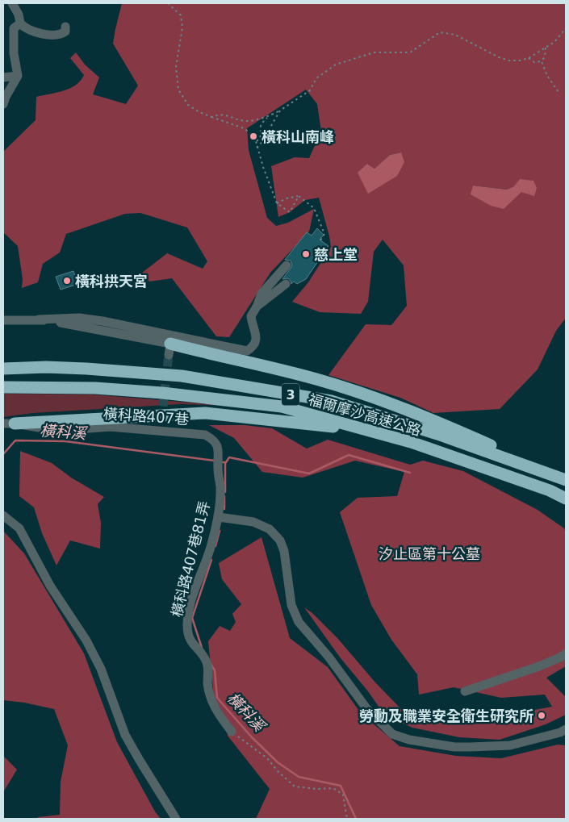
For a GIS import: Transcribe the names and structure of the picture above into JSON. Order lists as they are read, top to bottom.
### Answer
{
  "streets": {
    "highway": ["3", "福爾摩沙高速公路"],
    "street": ["橫科路407巷", "橫科路407巷81弄"]
  },
  "crossings": [
    ["橫科路407巷", "橫科路407巷81弄"]
  ],
  "water": ["橫科溪"],
  "parks": ["汐止區第十公墓"],
  "places": [
    "橫科山南峰",
    "慈上堂",
    "橫科拱天宮",
    "勞動及職業安全衛生研究所"
  ]
}
